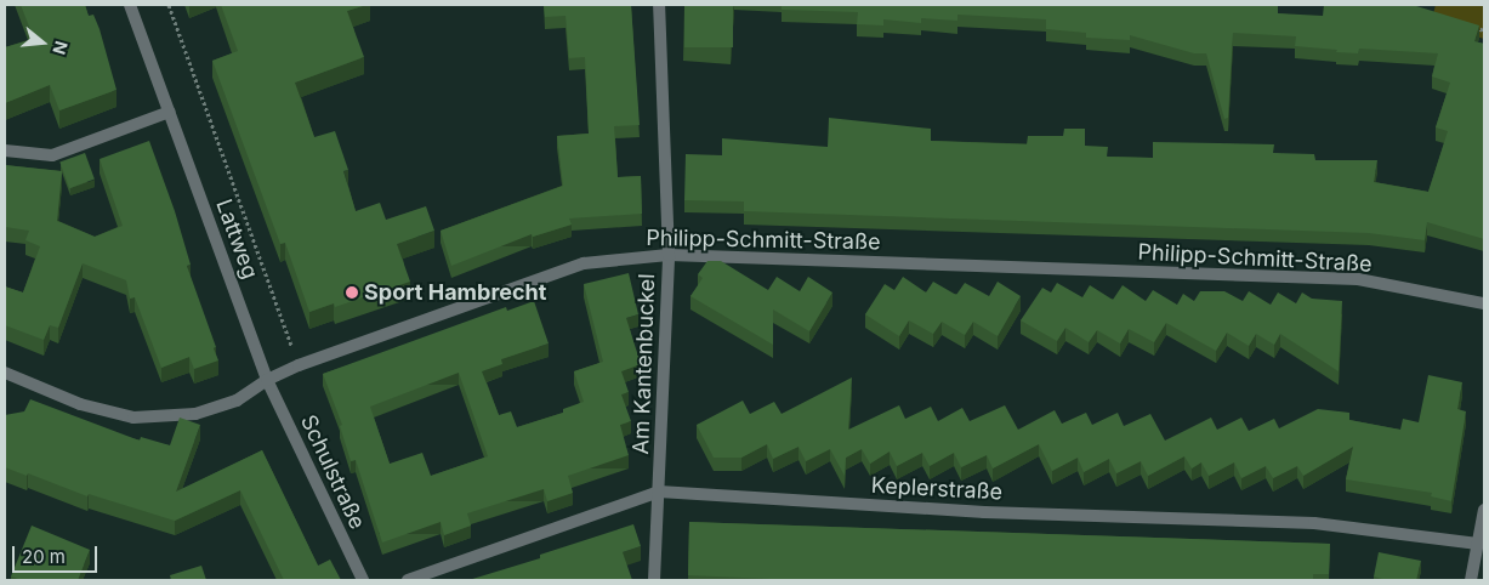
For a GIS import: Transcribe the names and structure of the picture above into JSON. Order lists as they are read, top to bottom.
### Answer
{
  "streets": {
    "street": [
      "Lattweg",
      "Philipp-Schmitt-Straße",
      "Am Kantenbuckel",
      "Schulstraße",
      "Keplerstraße"
    ]
  },
  "crossings": [
    ["Lattweg", "Philipp-Schmitt-Straße"],
    ["Lattweg", "Schulstraße"],
    ["Philipp-Schmitt-Straße", "Am Kantenbuckel"],
    ["Philipp-Schmitt-Straße", "Schulstraße"],
    ["Am Kantenbuckel", "Keplerstraße"]
  ],
  "places": ["Sport Hambrecht"],
  "scale_bar": "20 m",
  "north": "right"
}
